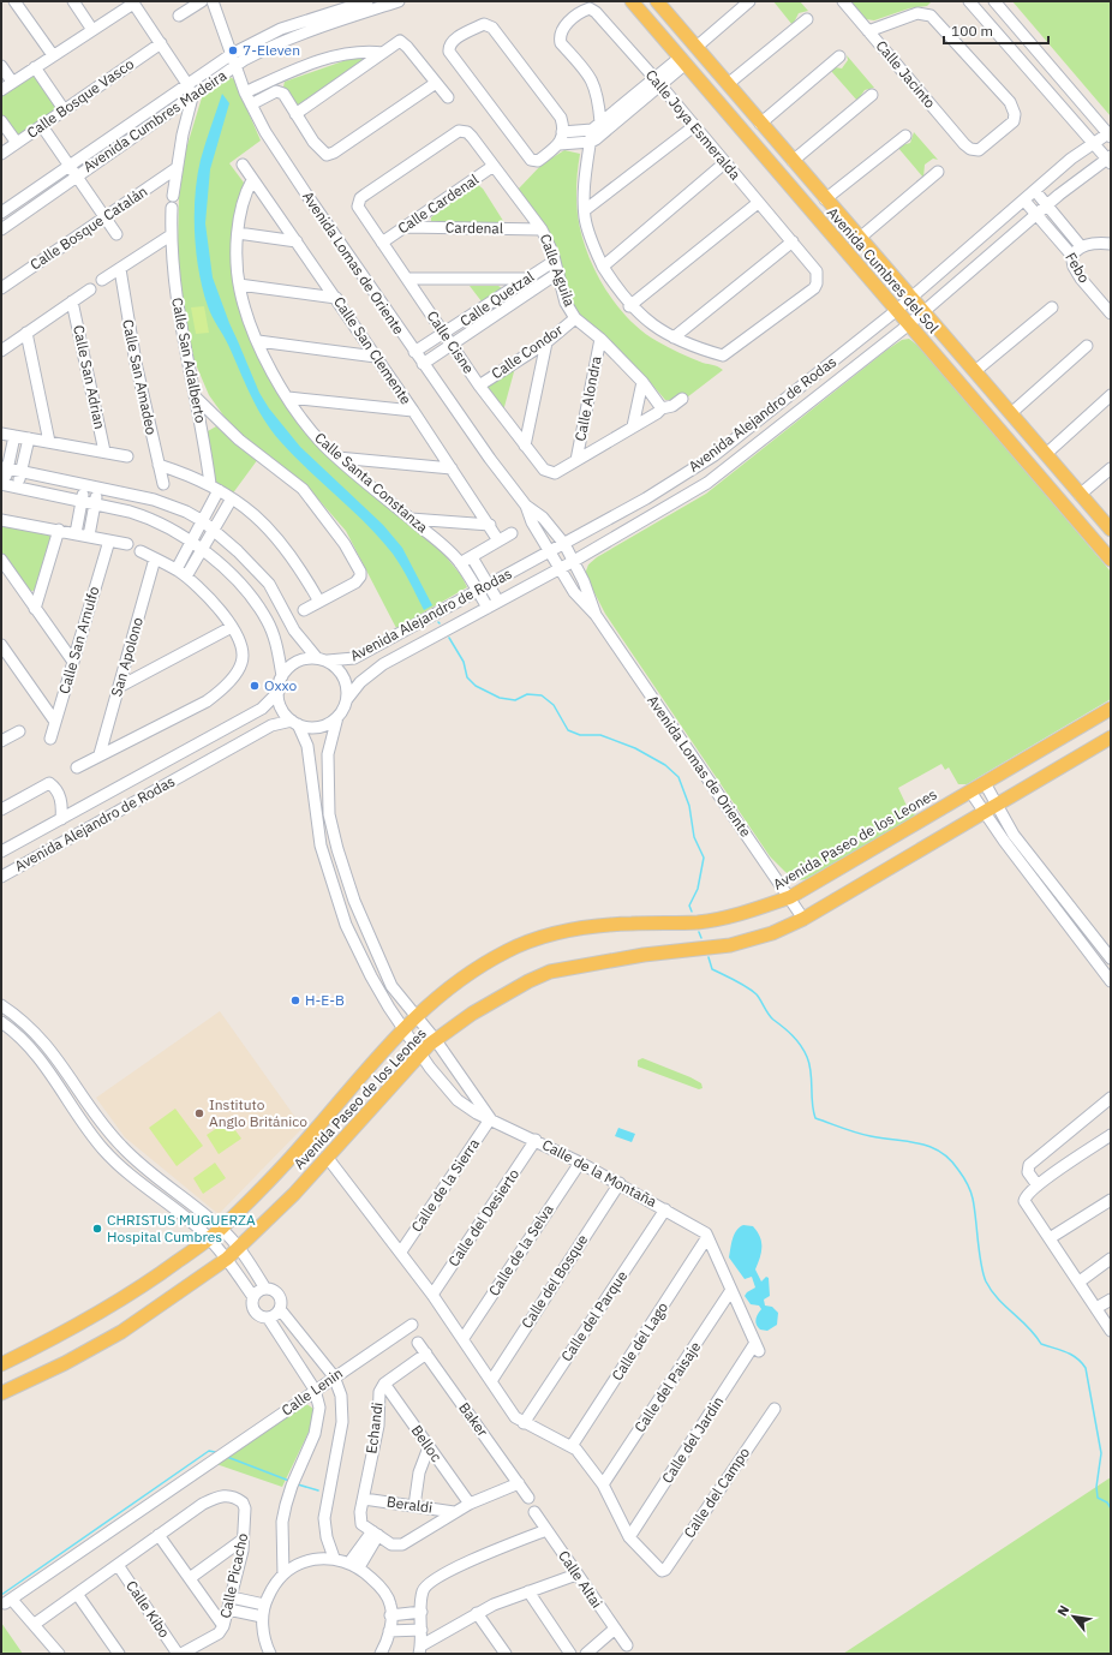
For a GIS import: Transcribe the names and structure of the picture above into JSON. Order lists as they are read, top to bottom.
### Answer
{
  "streets": {
    "main road": ["Avenida Cumbres del Sol", "Avenida Paseo de los Leones"],
    "street": [
      "Calle Jacinto",
      "Calle Bosque Vasco",
      "Avenida Cumbres Madeira",
      "Calle Joya Esmeralda",
      "Calle Cardenal",
      "Calle Bosque Catalán",
      "Cardenal",
      "Avenida Lomas de Oriente",
      "Febo",
      "Calle Aguila",
      "Calle Quetzal",
      "Calle Cisne",
      "Calle San Clemente",
      "Calle Condor",
      "Calle San Adalberto",
      "Calle San Adrian",
      "Calle San Amadeo",
      "Calle Alondra",
      "Avenida Alejandro de Rodas",
      "Calle Santa Constanza",
      "Calle San Arnulfo",
      "San Apolono",
      "Calle de la Montaña",
      "Calle de la Sierra",
      "Calle del Desierto",
      "Calle de la Selva",
      "Calle del Bosque",
      "Calle del Parque",
      "Calle del Lago",
      "Calle del Paisaje",
      "Calle Lenin",
      "Baker",
      "Echandi",
      "Calle del Jardin",
      "Belloc",
      "Calle del Campo",
      "Beraldi",
      "Calle Picacho",
      "Calle Altai",
      "Calle Kibo"
    ]
  },
  "crossings": [
    ["Avenida Cumbres Madeira", "Avenida Lomas de Oriente"],
    ["Calle Cardenal", "Cardenal"],
    ["Calle Cardenal", "Calle Aguila"],
    ["Calle Cardenal", "Calle Cisne"],
    ["Cardenal", "Calle Aguila"],
    ["Avenida Lomas de Oriente", "Calle Quetzal"],
    ["Avenida Lomas de Oriente", "Avenida Alejandro de Rodas"],
    ["Avenida Lomas de Oriente", "Avenida Paseo de los Leones"],
    ["Febo", "Avenida Alejandro de Rodas"],
    ["Calle Aguila", "Calle Quetzal"],
    ["Calle Aguila", "Calle Cisne"],
    ["Calle Aguila", "Calle Condor"],
    ["Calle Aguila", "Calle Alondra"],
    ["Avenida Cumbres del Sol", "Avenida Alejandro de Rodas"],
    ["Calle Quetzal", "Calle Cisne"],
    ["Calle Cisne", "Calle Condor"],
    ["Calle Cisne", "Calle Alondra"],
    ["Calle San Clemente", "Calle Santa Constanza"],
    ["Avenida Alejandro de Rodas", "Calle Santa Constanza"],
    ["Avenida Alejandro de Rodas", "Calle de la Montaña"],
    ["Avenida Paseo de los Leones", "Calle de la Montaña"],
    ["Calle de la Montaña", "Calle de la Sierra"],
    ["Calle de la Montaña", "Calle del Desierto"],
    ["Calle de la Montaña", "Calle de la Selva"],
    ["Calle de la Montaña", "Calle del Bosque"],
    ["Calle de la Montaña", "Calle del Parque"],
    ["Calle de la Montaña", "Calle del Lago"],
    ["Calle del Paisaje", "Calle del Jardin"],
    ["Baker", "Echandi"],
    ["Echandi", "Belloc"],
    ["Echandi", "Beraldi"],
    ["Calle del Jardin", "Calle del Campo"],
    ["Calle Picacho", "Calle Kibo"]
  ],
  "places": [
    "7-Eleven",
    "Oxxo",
    "H-E-B",
    "Instituto Anglo Británico",
    "CHRISTUS MUGUERZA Hospital Cumbres"
  ],
  "scale_bar": "100 m",
  "north": "top left"
}
